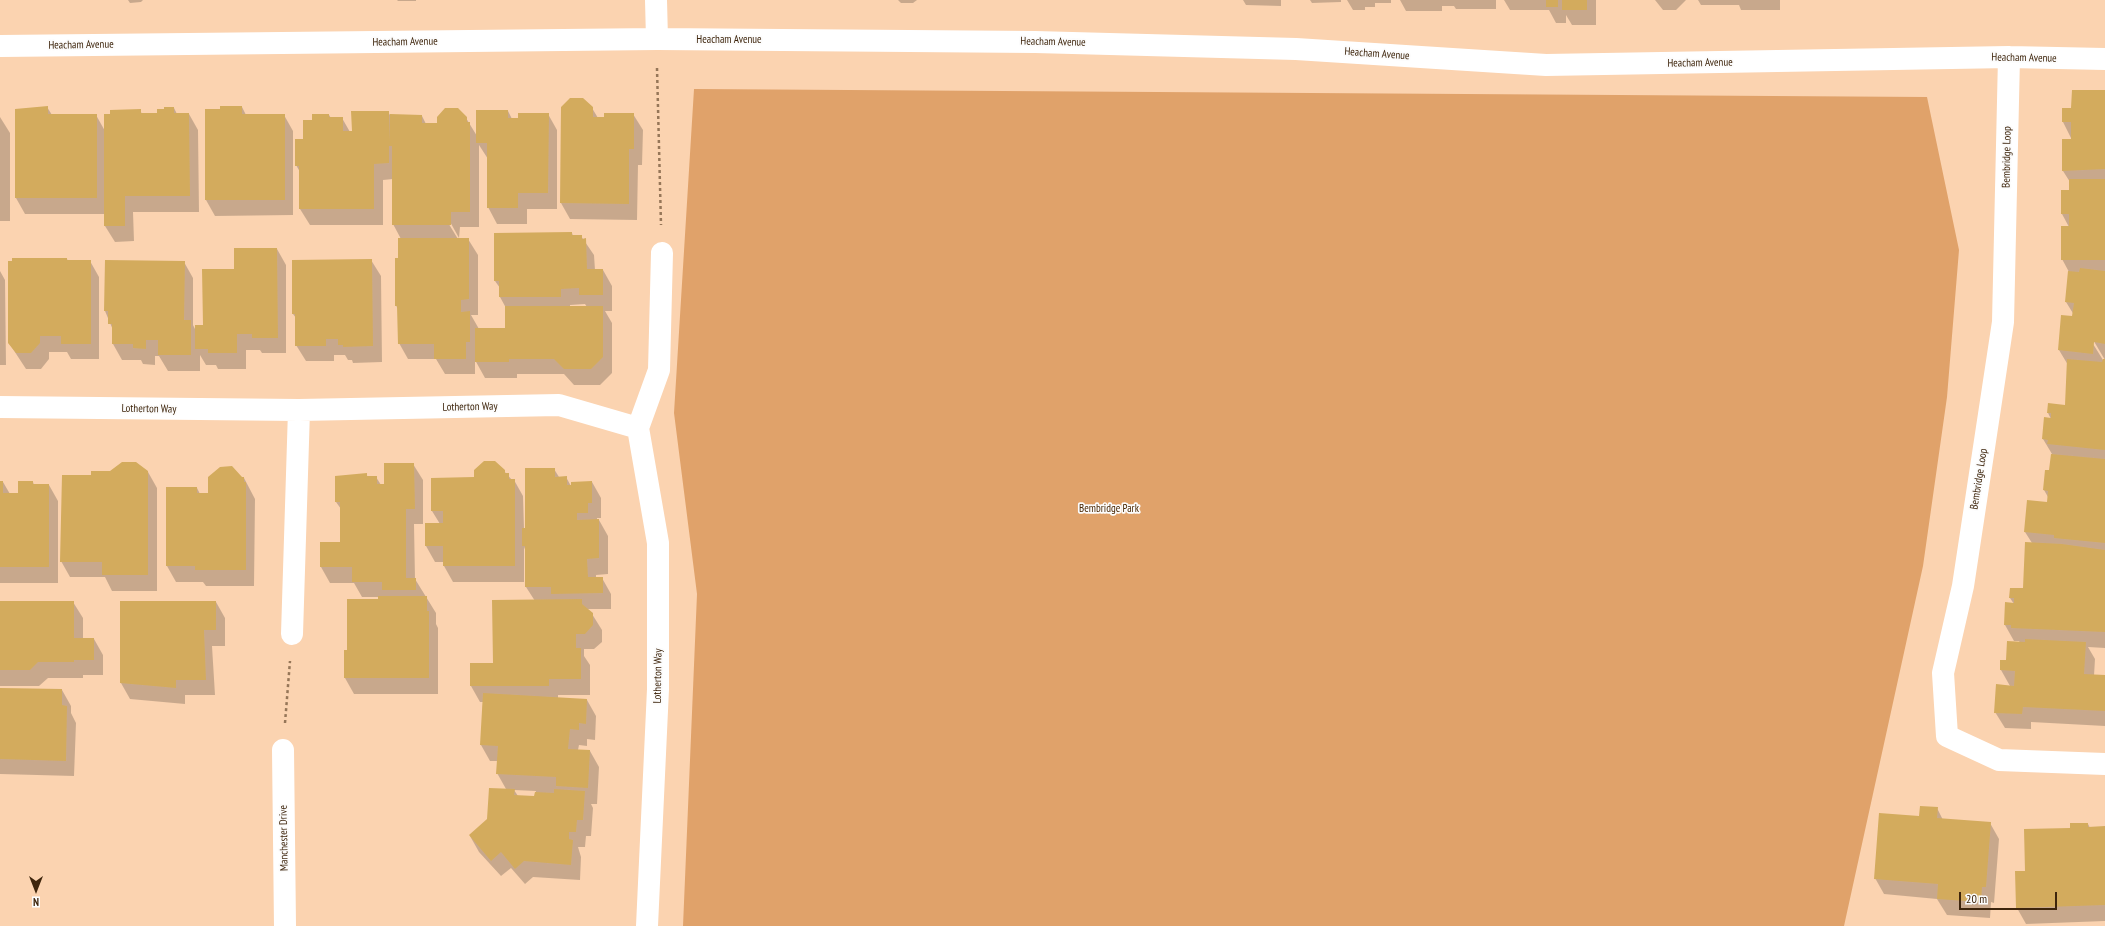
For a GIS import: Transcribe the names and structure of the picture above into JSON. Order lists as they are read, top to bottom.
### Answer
{
  "streets": {
    "street": [
      "Heacham Avenue",
      "Bembridge Loop",
      "Lotherton Way",
      "Manchester Drive"
    ]
  },
  "crossings": [
    ["Heacham Avenue", "Bembridge Loop"]
  ],
  "parks": ["Bembridge Park"],
  "scale_bar": "20 m",
  "north": "bottom"
}
